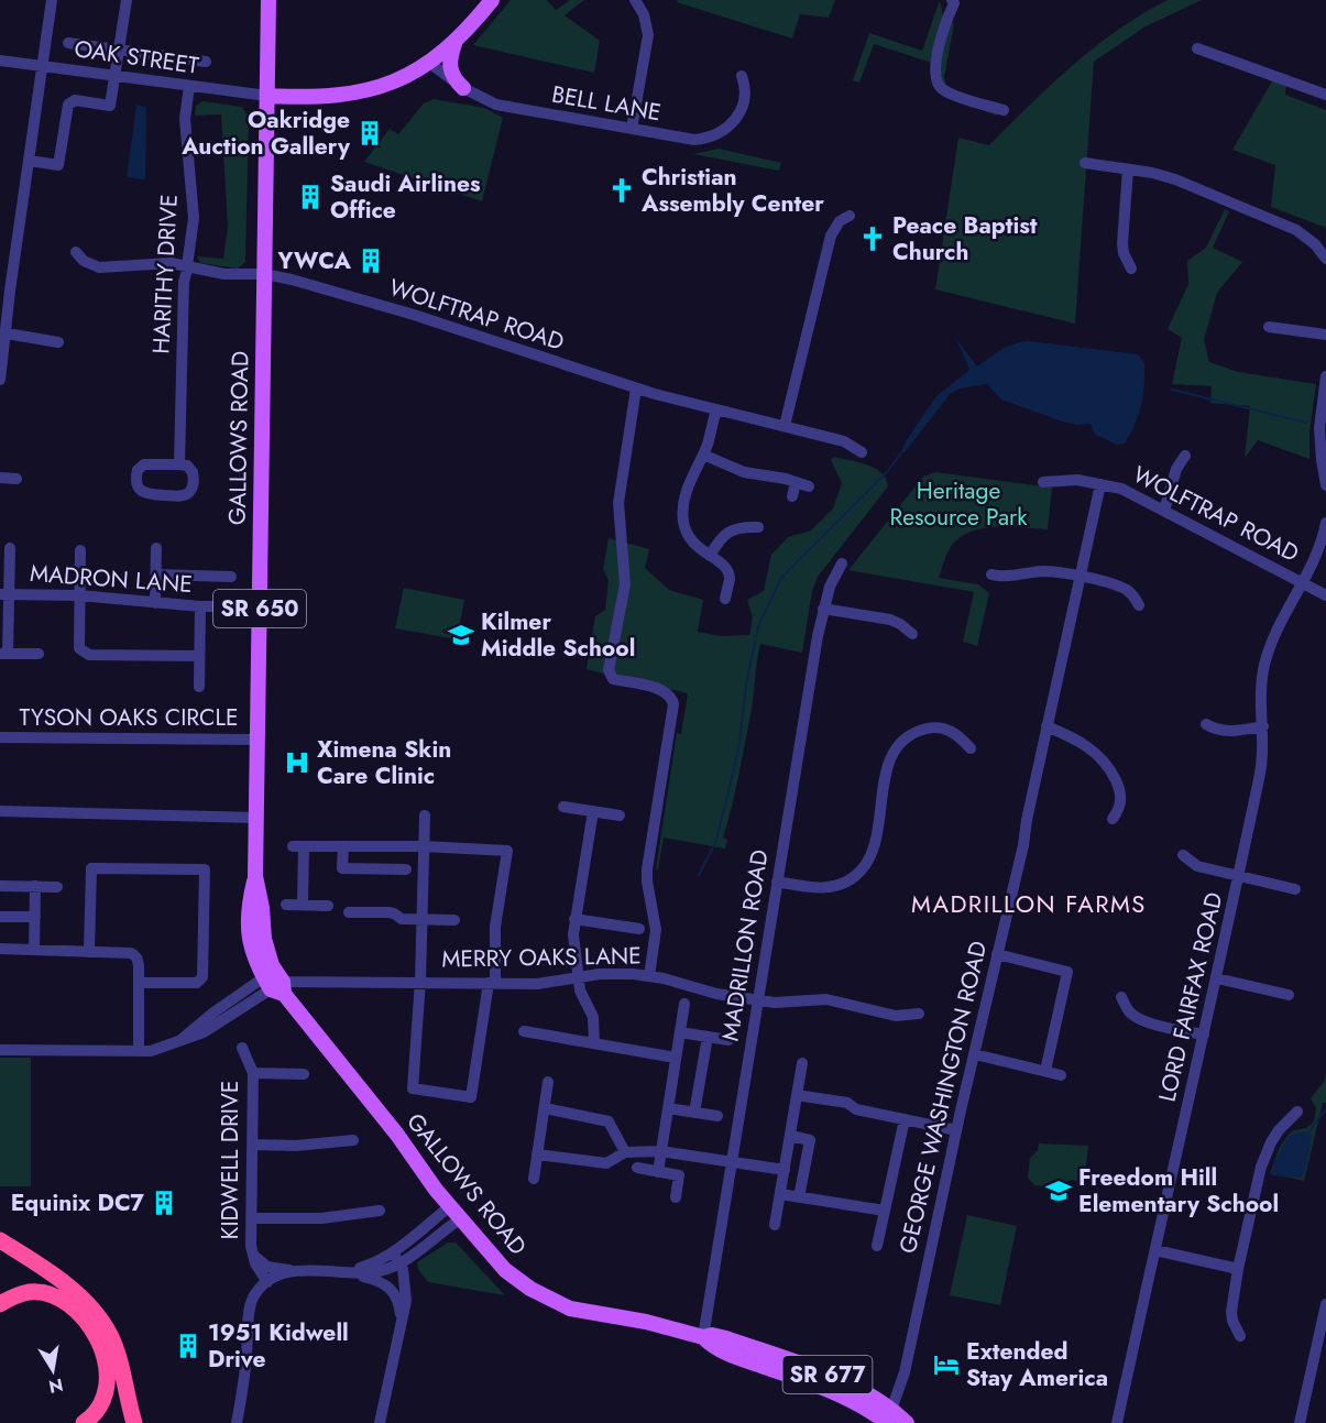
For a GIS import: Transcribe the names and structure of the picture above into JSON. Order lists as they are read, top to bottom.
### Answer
{
  "streets": {
    "main road": ["GALLOWS ROAD", "SR 650", "SR 677"],
    "street": [
      "OAK STREET",
      "BELL LANE",
      "HARITHY DRIVE",
      "WOLFTRAP ROAD",
      "MADRON LANE",
      "TYSON OAKS CIRCLE",
      "MADRILLON ROAD",
      "MERRY OAKS LANE",
      "LORD FAIRFAX ROAD",
      "GEORGE WASHINGTON ROAD",
      "KIDWELL DRIVE"
    ]
  },
  "crossings": [
    ["OAK STREET", "HARITHY DRIVE"],
    ["OAK STREET", "GALLOWS ROAD"],
    ["HARITHY DRIVE", "WOLFTRAP ROAD"],
    ["WOLFTRAP ROAD", "GALLOWS ROAD"],
    ["WOLFTRAP ROAD", "LORD FAIRFAX ROAD"],
    ["WOLFTRAP ROAD", "GEORGE WASHINGTON ROAD"],
    ["GALLOWS ROAD", "MADRON LANE"],
    ["GALLOWS ROAD", "TYSON OAKS CIRCLE"],
    ["GALLOWS ROAD", "MADRILLON ROAD"],
    ["GALLOWS ROAD", "MERRY OAKS LANE"],
    ["GALLOWS ROAD", "GEORGE WASHINGTON ROAD"],
    ["MADRILLON ROAD", "MERRY OAKS LANE"]
  ],
  "districts": ["MADRILLON FARMS"],
  "parks": ["Heritage Resource Park"],
  "places": {
    "building": [
      "Oakridge Auction Gallery",
      "Saudi Airlines Office",
      "YWCA",
      "Equinix DC7",
      "1951 Kidwell Drive"
    ],
    "church": ["Christian Assembly Center", "Peace Baptist Church"],
    "school or university": ["Kilmer Middle School", "Freedom Hill Elementary School"],
    "hospital": ["Ximena Skin Care Clinic"],
    "hotel": ["Extended Stay America"]
  },
  "north": "bottom"
}
